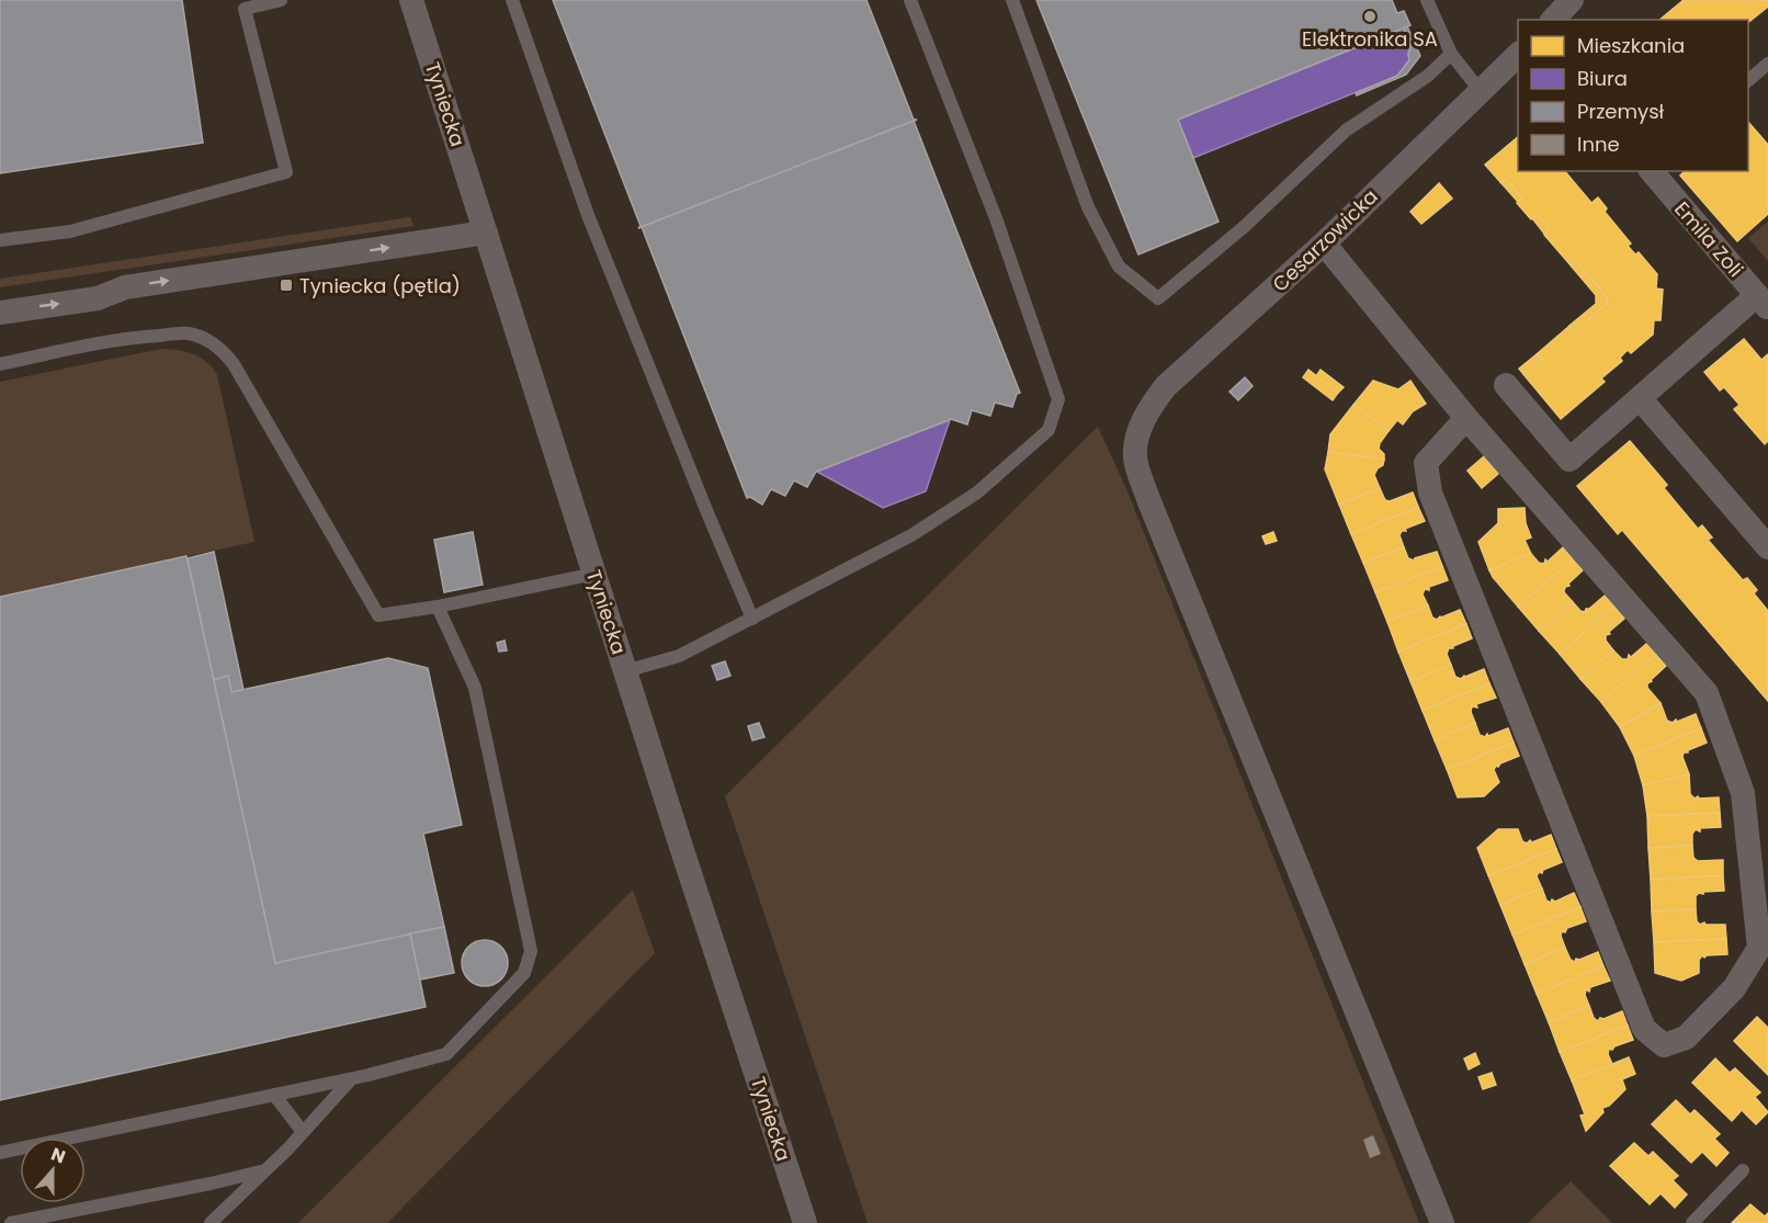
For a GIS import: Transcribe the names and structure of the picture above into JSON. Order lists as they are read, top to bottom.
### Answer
{
  "streets": {
    "street": ["Tyniecka", "Emila Zoli", "Cesarzowicka"]
  },
  "places": {
    "other": ["Elektronika SA"],
    "transit": ["Tyniecka (pętla)"]
  },
  "legend": [
    "Mieszkania",
    "Biura",
    "Przemysł",
    "Inne"
  ],
  "north": "top"
}
